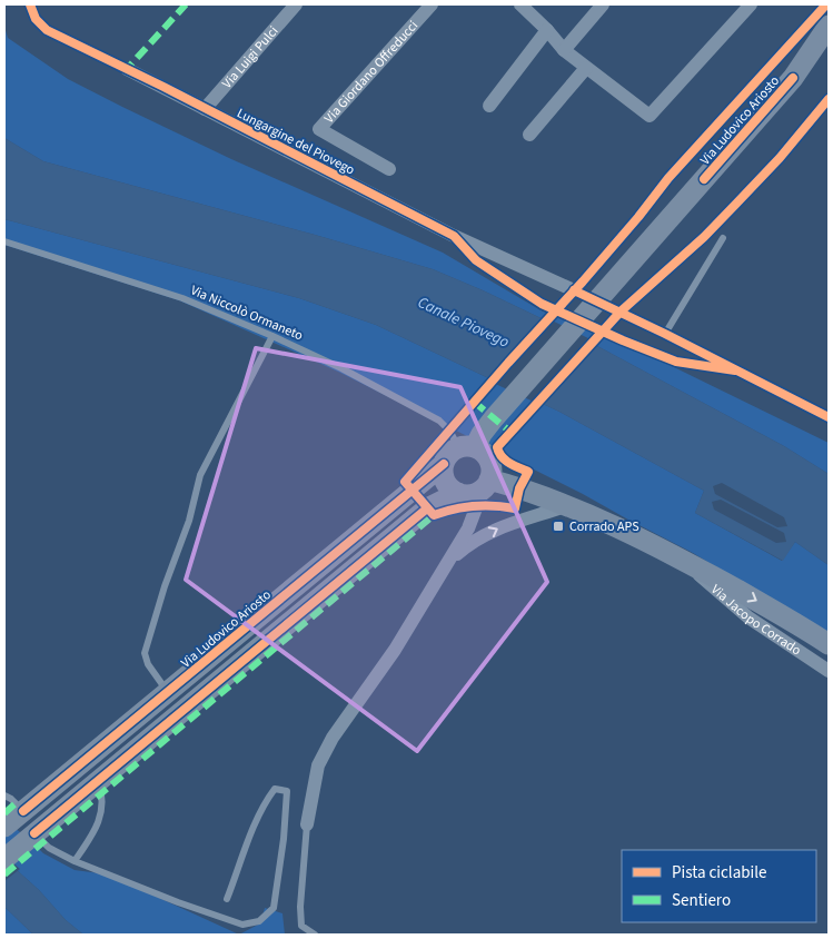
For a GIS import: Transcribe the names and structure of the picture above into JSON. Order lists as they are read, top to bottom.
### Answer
{
  "streets": {
    "main road": ["Via Ludovico Ariosto", "Via Jacopo Corrado"],
    "street": ["Via Luigi Pulci", "Via Giordano Offreducci", "Lungargine del Piovego"],
    "lane": ["Via Niccolò Ormaneto"]
  },
  "crossings": [
    ["Via Luigi Pulci", "Lungargine del Piovego"],
    ["Via Ludovico Ariosto", "Via Niccolò Ormaneto"],
    ["Via Ludovico Ariosto", "Via Jacopo Corrado"],
    ["Via Niccolò Ormaneto", "Via Jacopo Corrado"]
  ],
  "water": ["Canale Piovego"],
  "places": {
    "transit": ["Corrado APS"]
  },
  "legend": ["Pista ciclabile", "Sentiero"]
}
